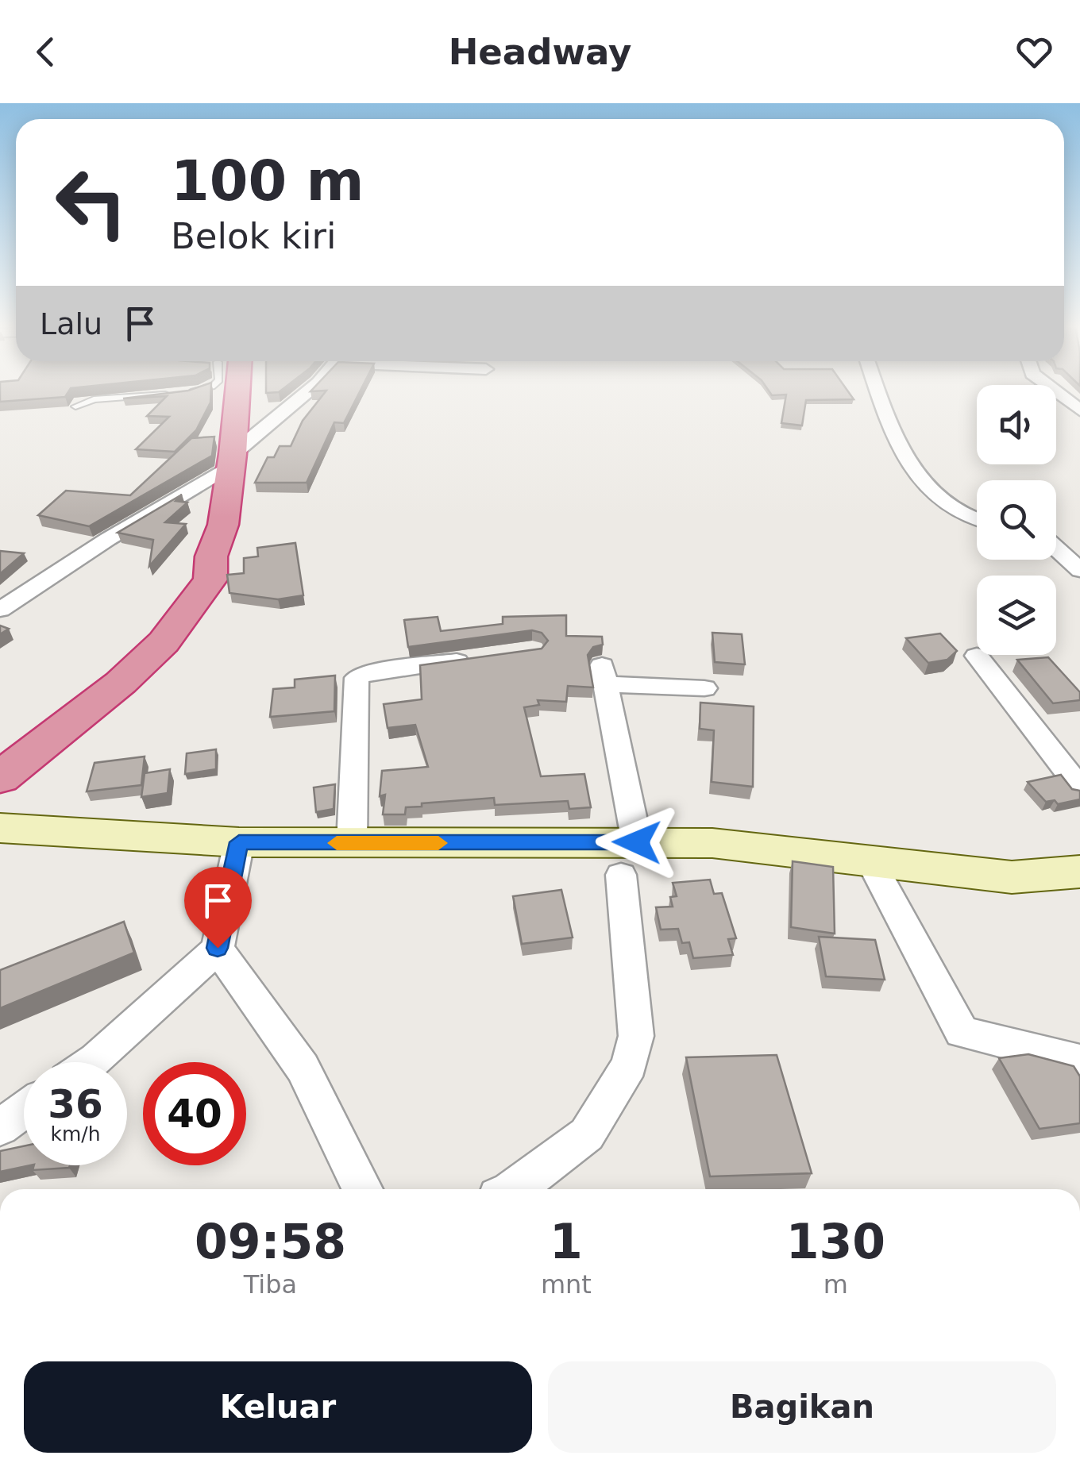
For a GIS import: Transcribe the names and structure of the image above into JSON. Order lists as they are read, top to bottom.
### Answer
{
  "page": {
    "header": "Headway",
    "turn": ["100 m", "Belok kiri"],
    "then": "Lalu",
    "speed": "36 km/h",
    "limit": "40",
    "eta": [
      "09:58",
      "Tiba",
      "1",
      "mnt",
      "130",
      "m"
    ],
    "buttons": ["Keluar", "Bagikan"]
  }
}
